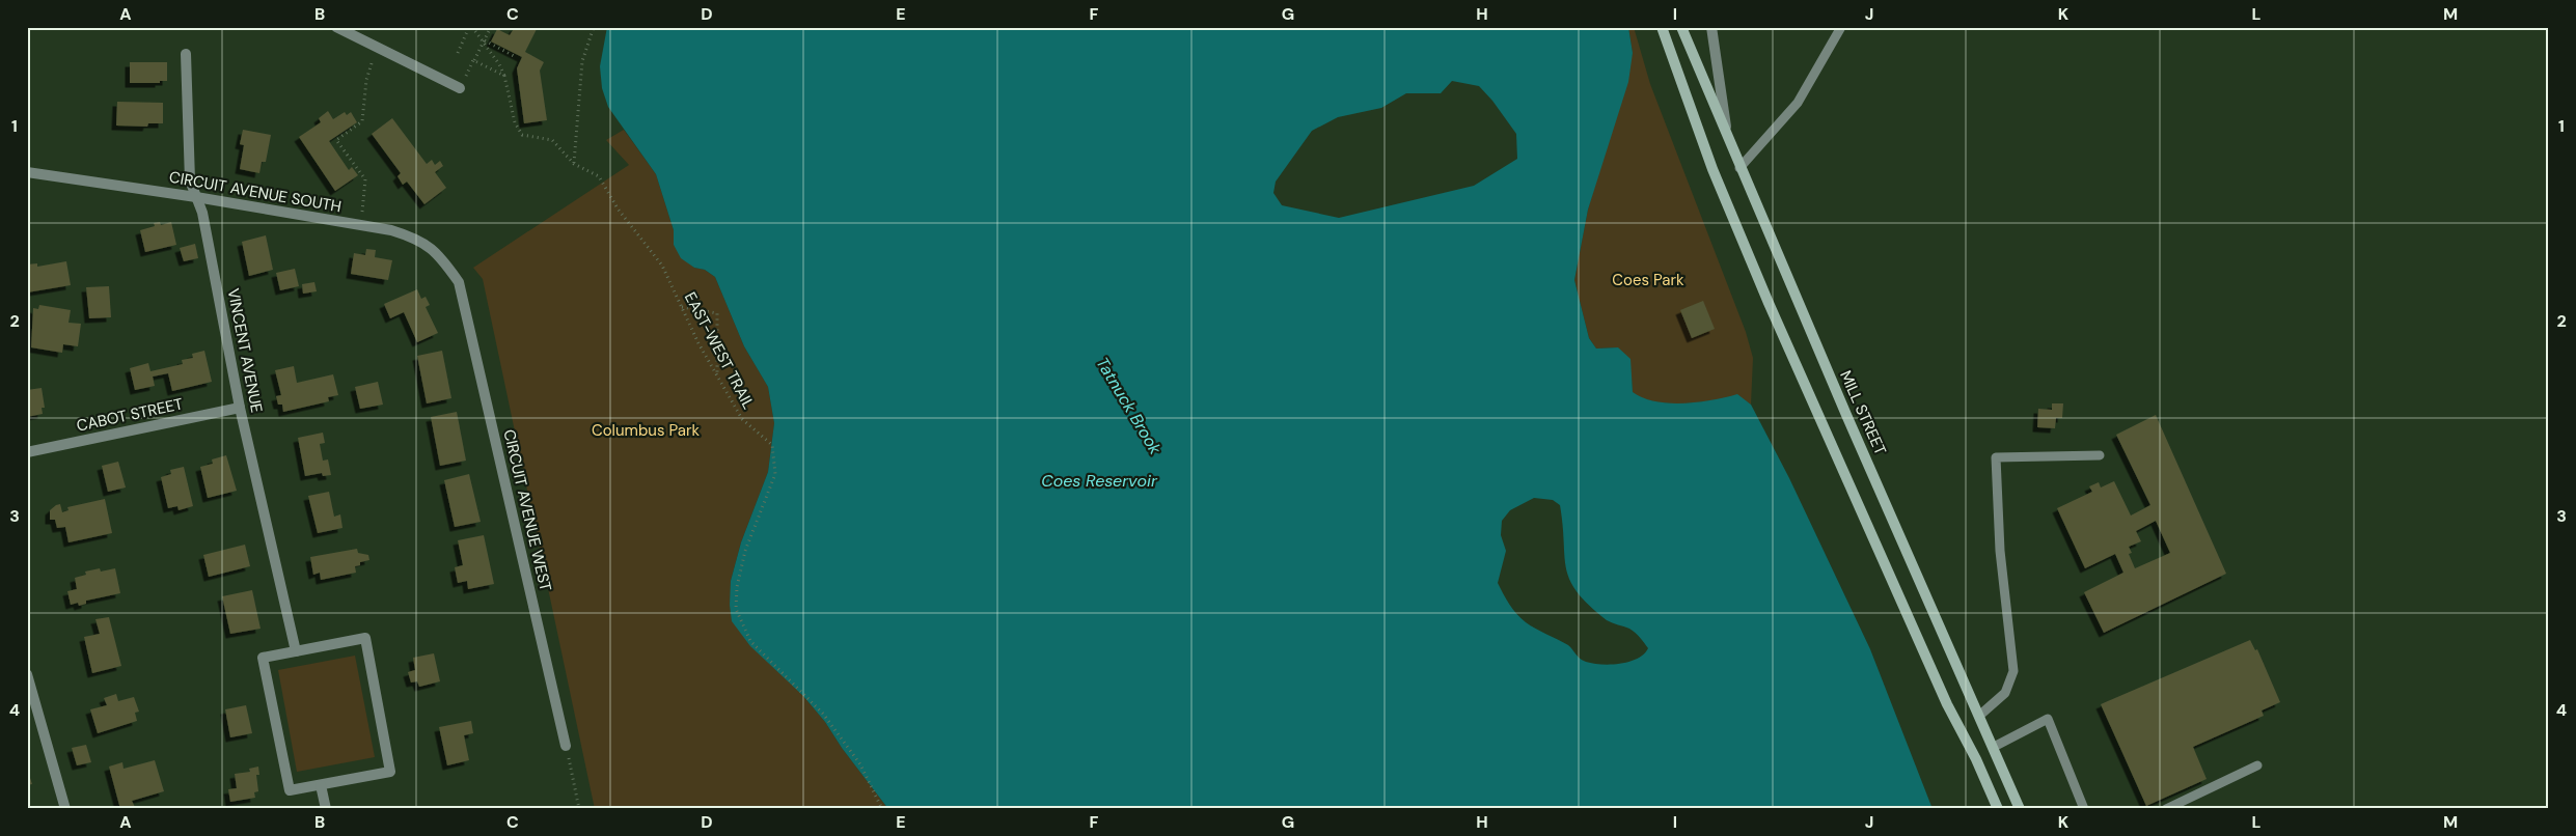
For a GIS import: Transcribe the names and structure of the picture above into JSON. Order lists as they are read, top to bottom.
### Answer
{
  "streets": {
    "main road": ["MILL STREET"],
    "street": [
      "CIRCUIT AVENUE SOUTH",
      "VINCENT AVENUE",
      "CABOT STREET",
      "CIRCUIT AVENUE WEST"
    ],
    "path": ["EAST-WEST TRAIL"]
  },
  "crossings": [
    ["CIRCUIT AVENUE SOUTH", "VINCENT AVENUE"],
    ["CIRCUIT AVENUE SOUTH", "CIRCUIT AVENUE WEST"],
    ["VINCENT AVENUE", "CABOT STREET"]
  ],
  "water": ["Tatnuck Brook", "Coes Reservoir"],
  "parks": ["Coes Park", "Columbus Park"],
  "grid": {
    "columns": [
      "A",
      "B",
      "C",
      "D",
      "E",
      "F",
      "G",
      "H",
      "I",
      "J",
      "K",
      "L",
      "M"
    ],
    "rows": [
      "1",
      "2",
      "3",
      "4"
    ]
  }
}
